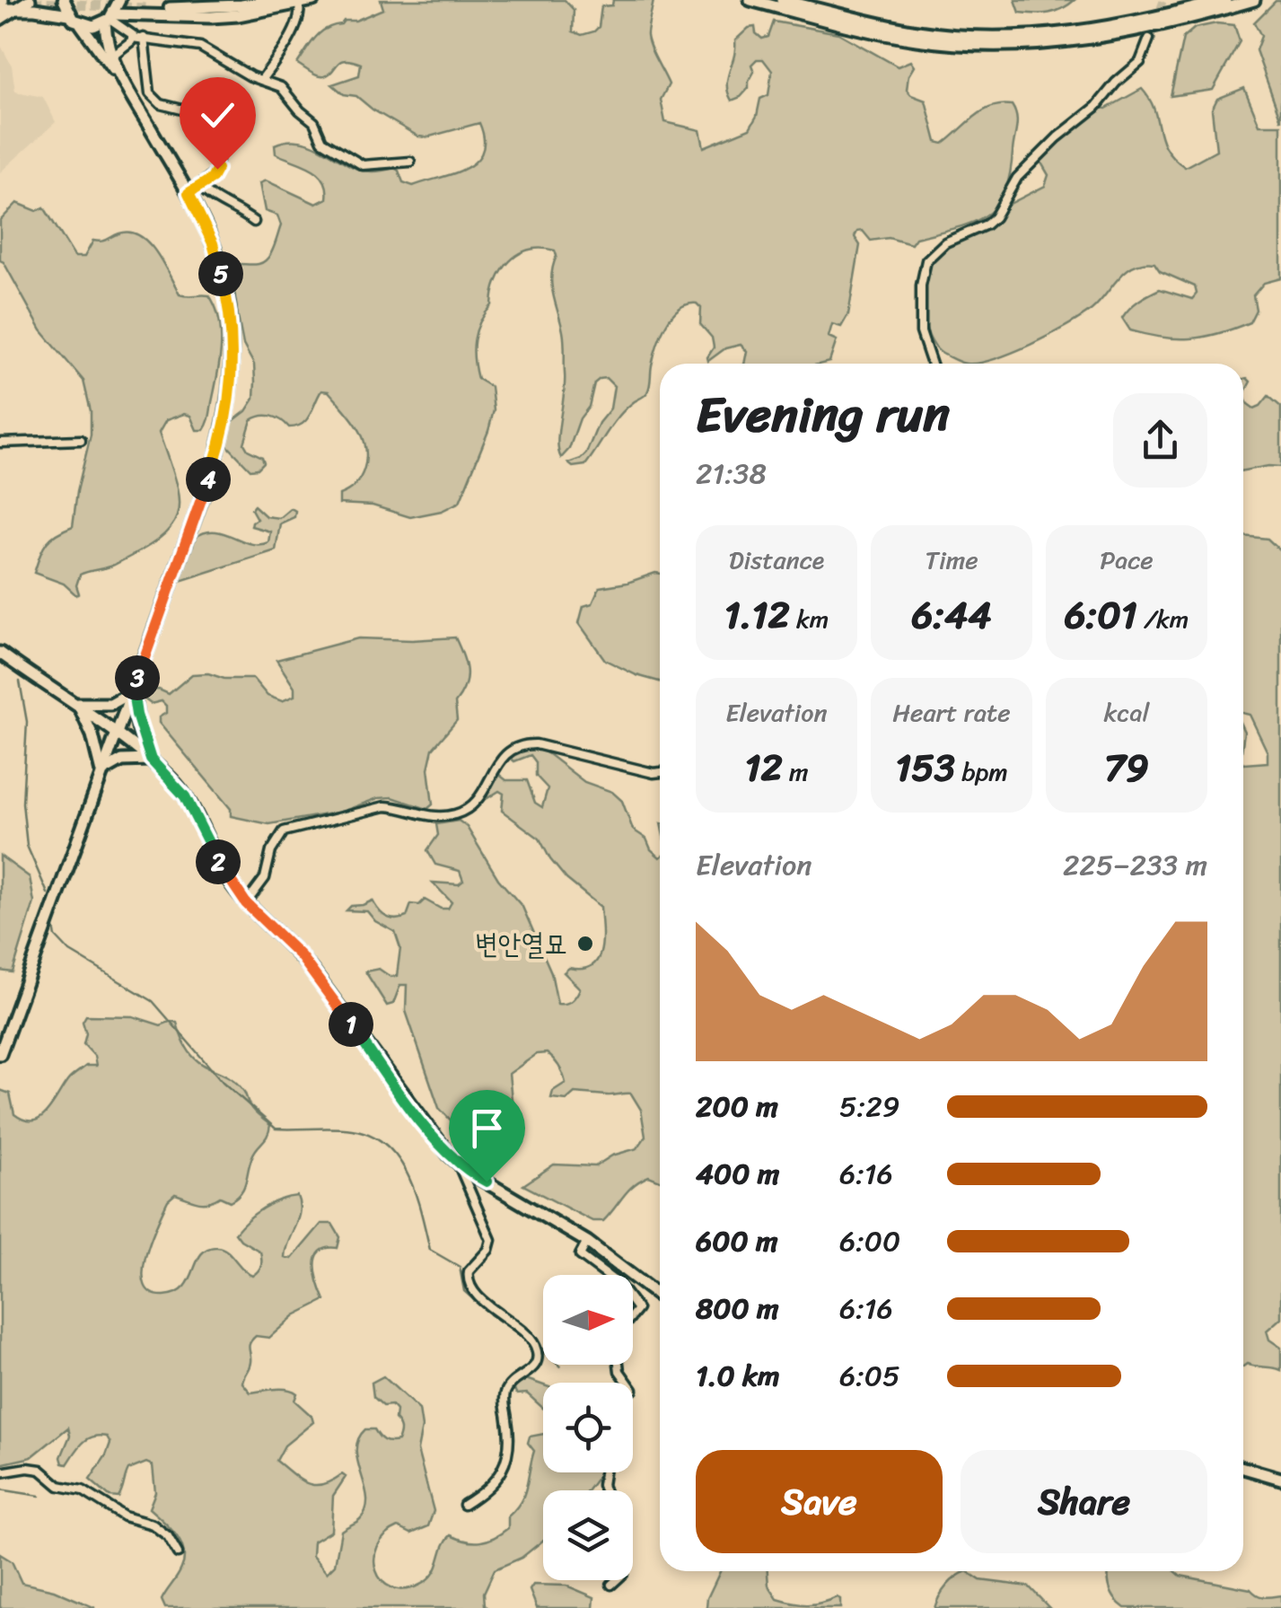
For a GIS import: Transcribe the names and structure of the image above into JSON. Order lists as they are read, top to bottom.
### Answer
{
  "places": ["변안열묘"],
  "north": "right",
  "page": {
    "pins": [
      "5",
      "4",
      "3",
      "2",
      "1"
    ],
    "heading": ["Evening run", "21:38"],
    "stats": [
      ["Distance", "1.12 km"],
      ["Time", "6:44"],
      ["Pace", "6:01 /km"],
      ["Elevation", "12 m"],
      ["Heart rate", "153 bpm"],
      ["kcal", "79"]
    ],
    "chart": ["Elevation", "225–233 m"],
    "list": [
      {
        "name": "200 m",
        "note": "5:29"
      },
      {
        "name": "400 m",
        "note": "6:16"
      },
      {
        "name": "600 m",
        "note": "6:00"
      },
      {
        "name": "800 m",
        "note": "6:16"
      },
      {
        "name": "1.0 km",
        "note": "6:05"
      }
    ],
    "buttons": ["Save", "Share"]
  }
}
